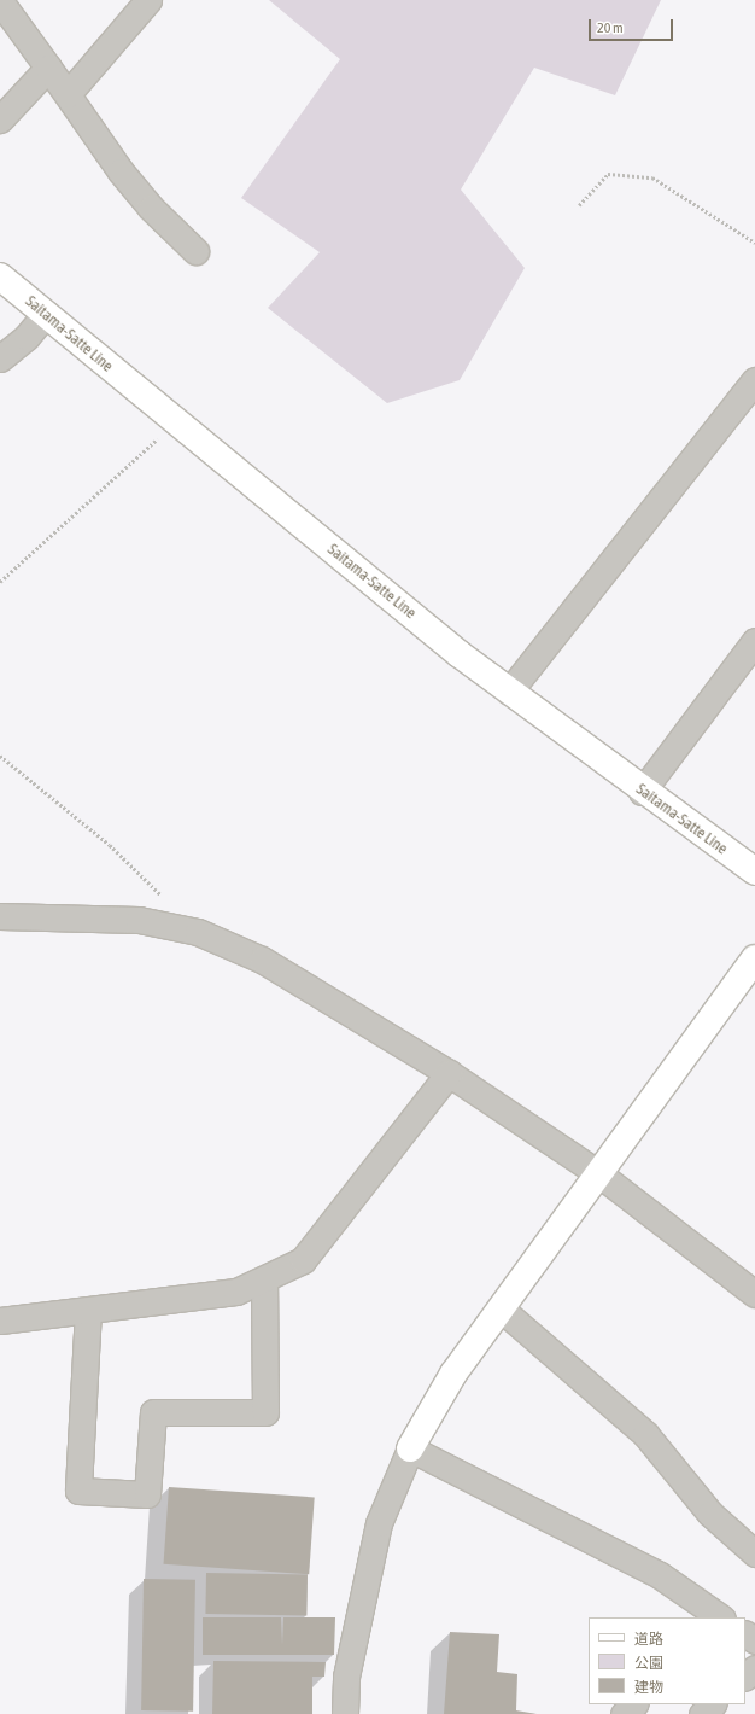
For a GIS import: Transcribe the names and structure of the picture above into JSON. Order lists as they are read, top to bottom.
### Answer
{
  "streets": {
    "main road": ["Saitama-Satte Line"]
  },
  "legend": ["道路", "公園", "建物"],
  "scale_bar": "20 m"
}
